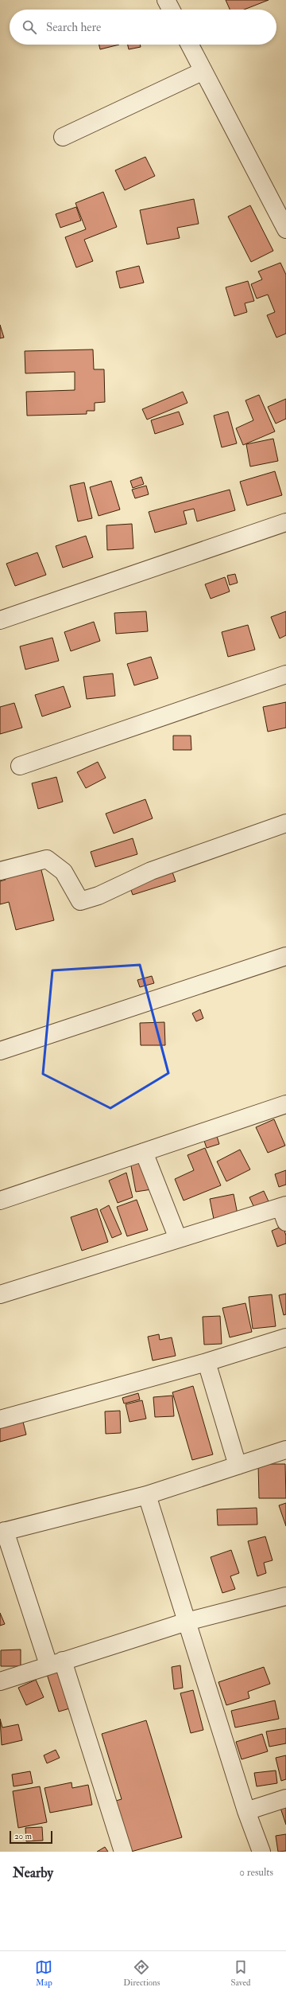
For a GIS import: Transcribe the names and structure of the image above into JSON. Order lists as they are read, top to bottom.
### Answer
{
  "scale_bar": "20 m",
  "page": {
    "search": "Search here",
    "scale": "20 m",
    "heading": ["Nearby", "0 results"],
    "nav": ["Map", "Directions", "Saved"]
  }
}
